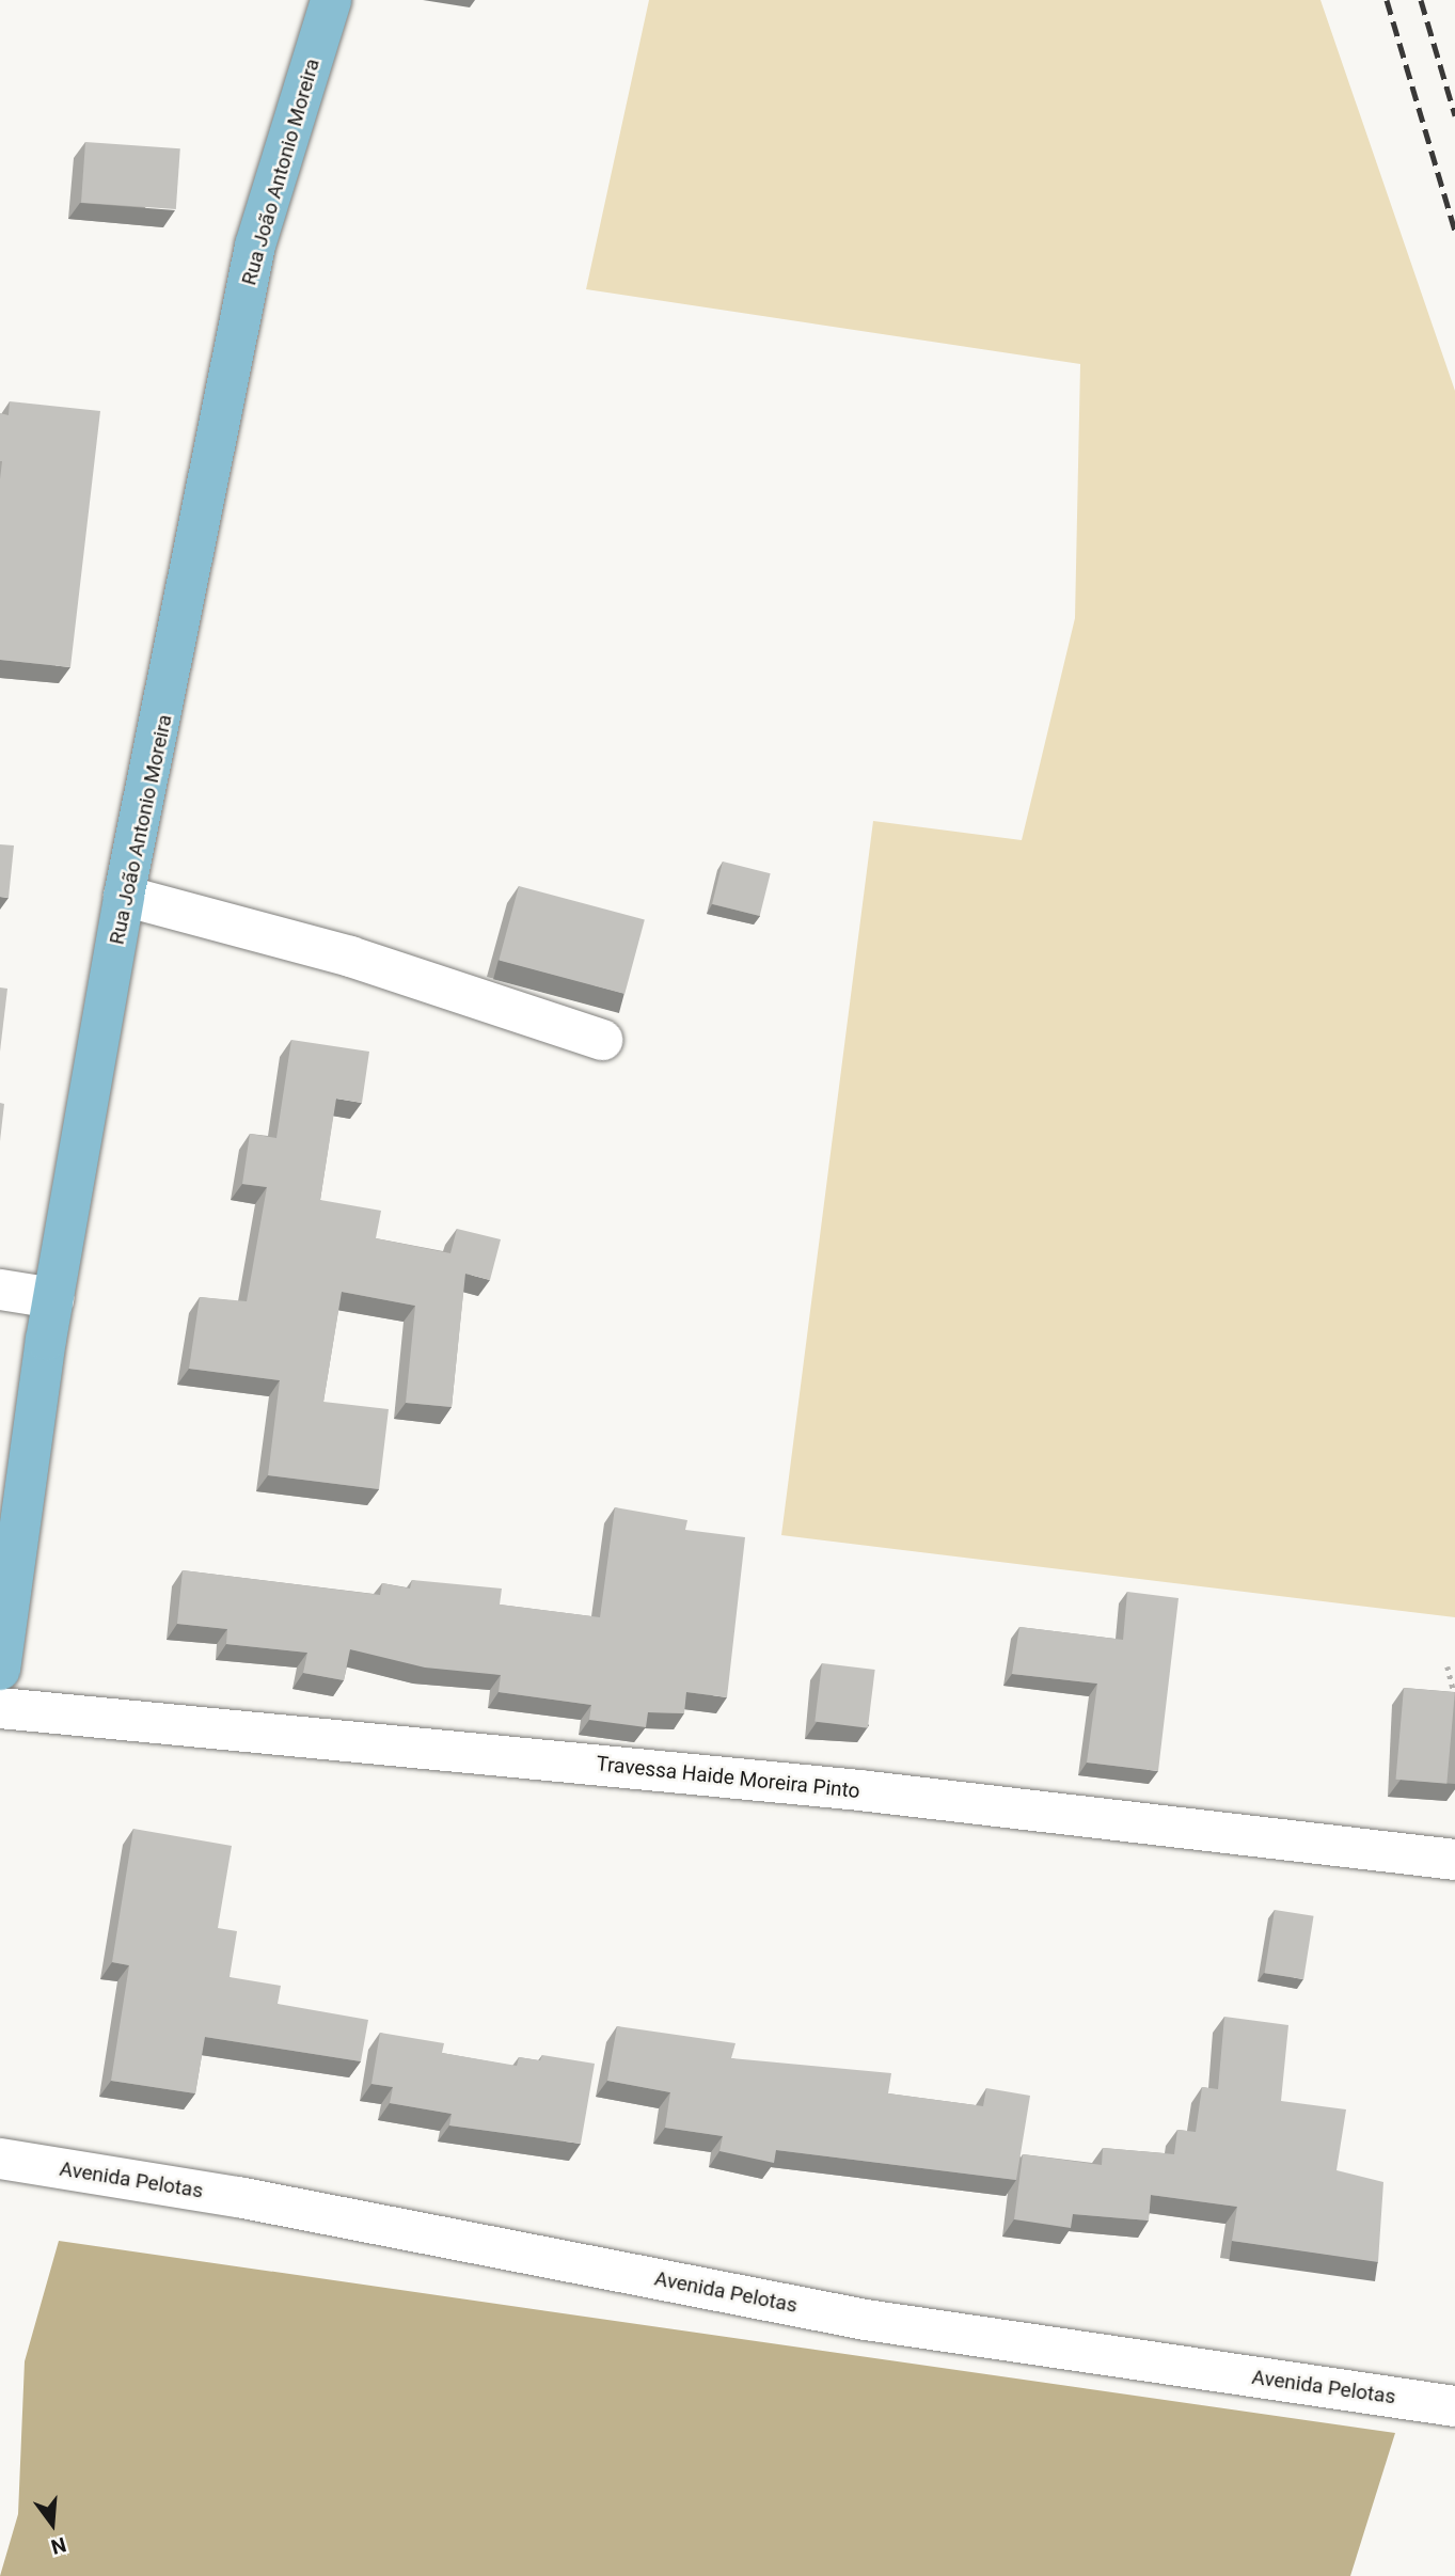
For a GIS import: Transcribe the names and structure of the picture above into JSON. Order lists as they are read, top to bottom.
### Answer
{
  "streets": {
    "main road": ["Rua João Antonio Moreira"],
    "street": ["Travessa Haide Moreira Pinto", "Avenida Pelotas"]
  },
  "north": "bottom"
}
